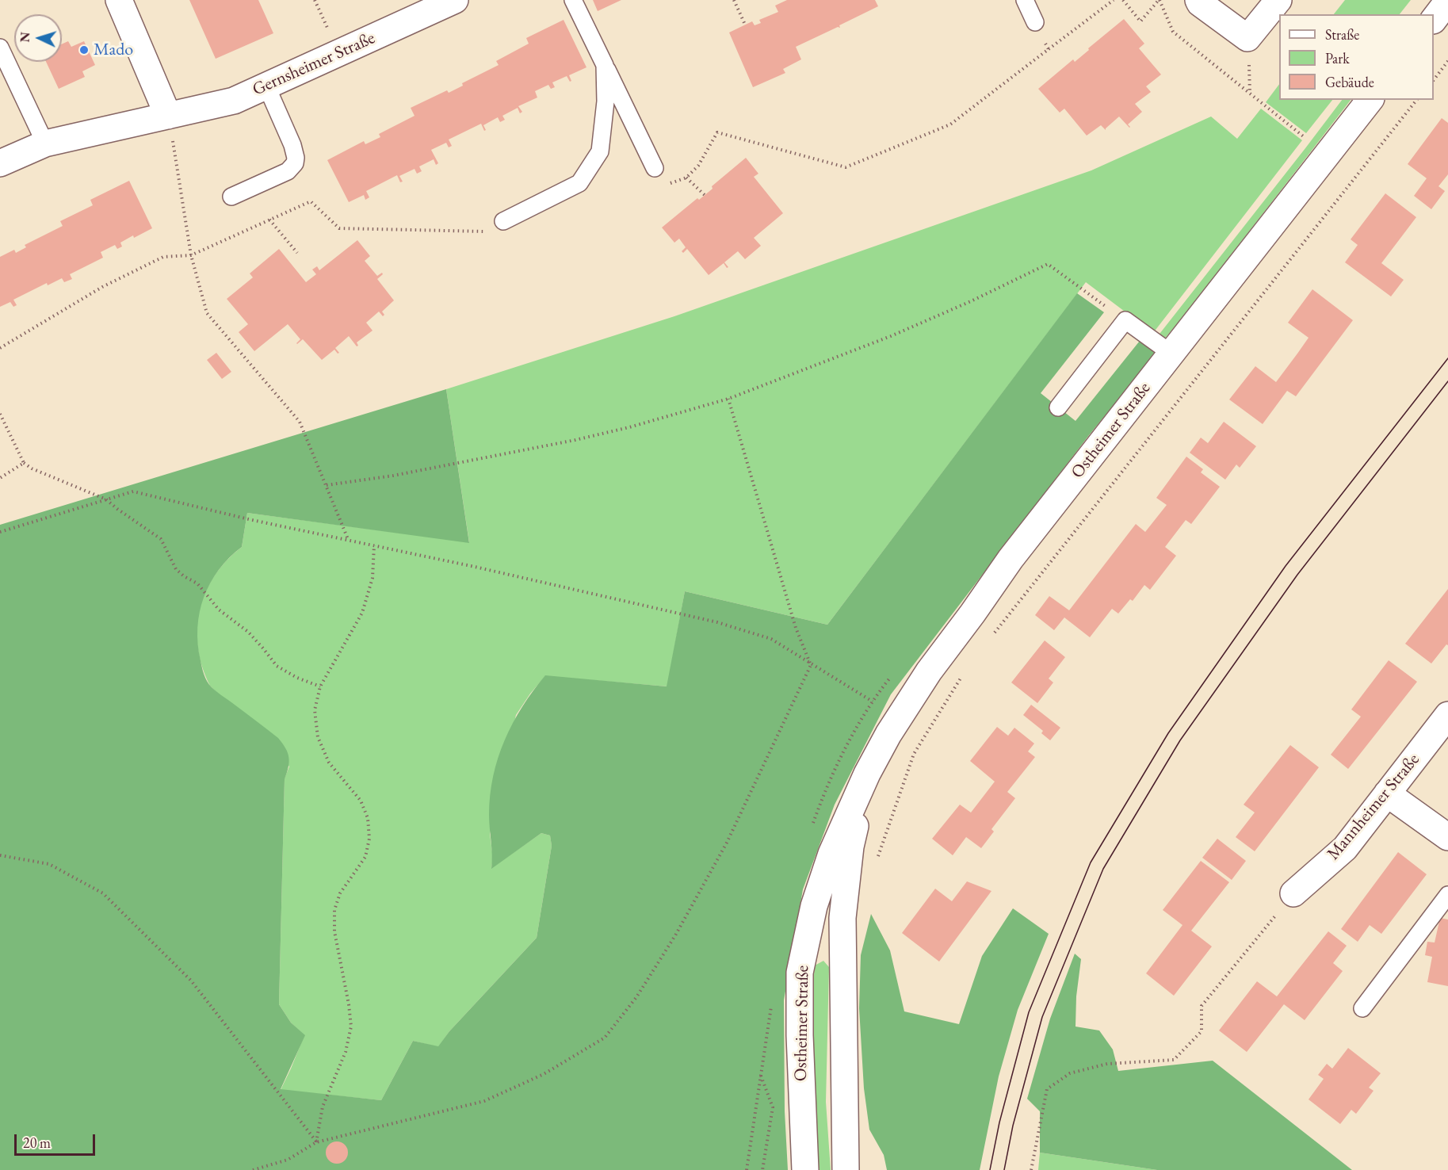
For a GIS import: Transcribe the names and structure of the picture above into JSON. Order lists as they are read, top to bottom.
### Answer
{
  "streets": {
    "main road": ["Gernsheimer Straße", "Ostheimer Straße", "Mannheimer Straße"]
  },
  "places": ["Mado"],
  "legend": ["Straße", "Park", "Gebäude"],
  "scale_bar": "20 m",
  "north": "left"
}
